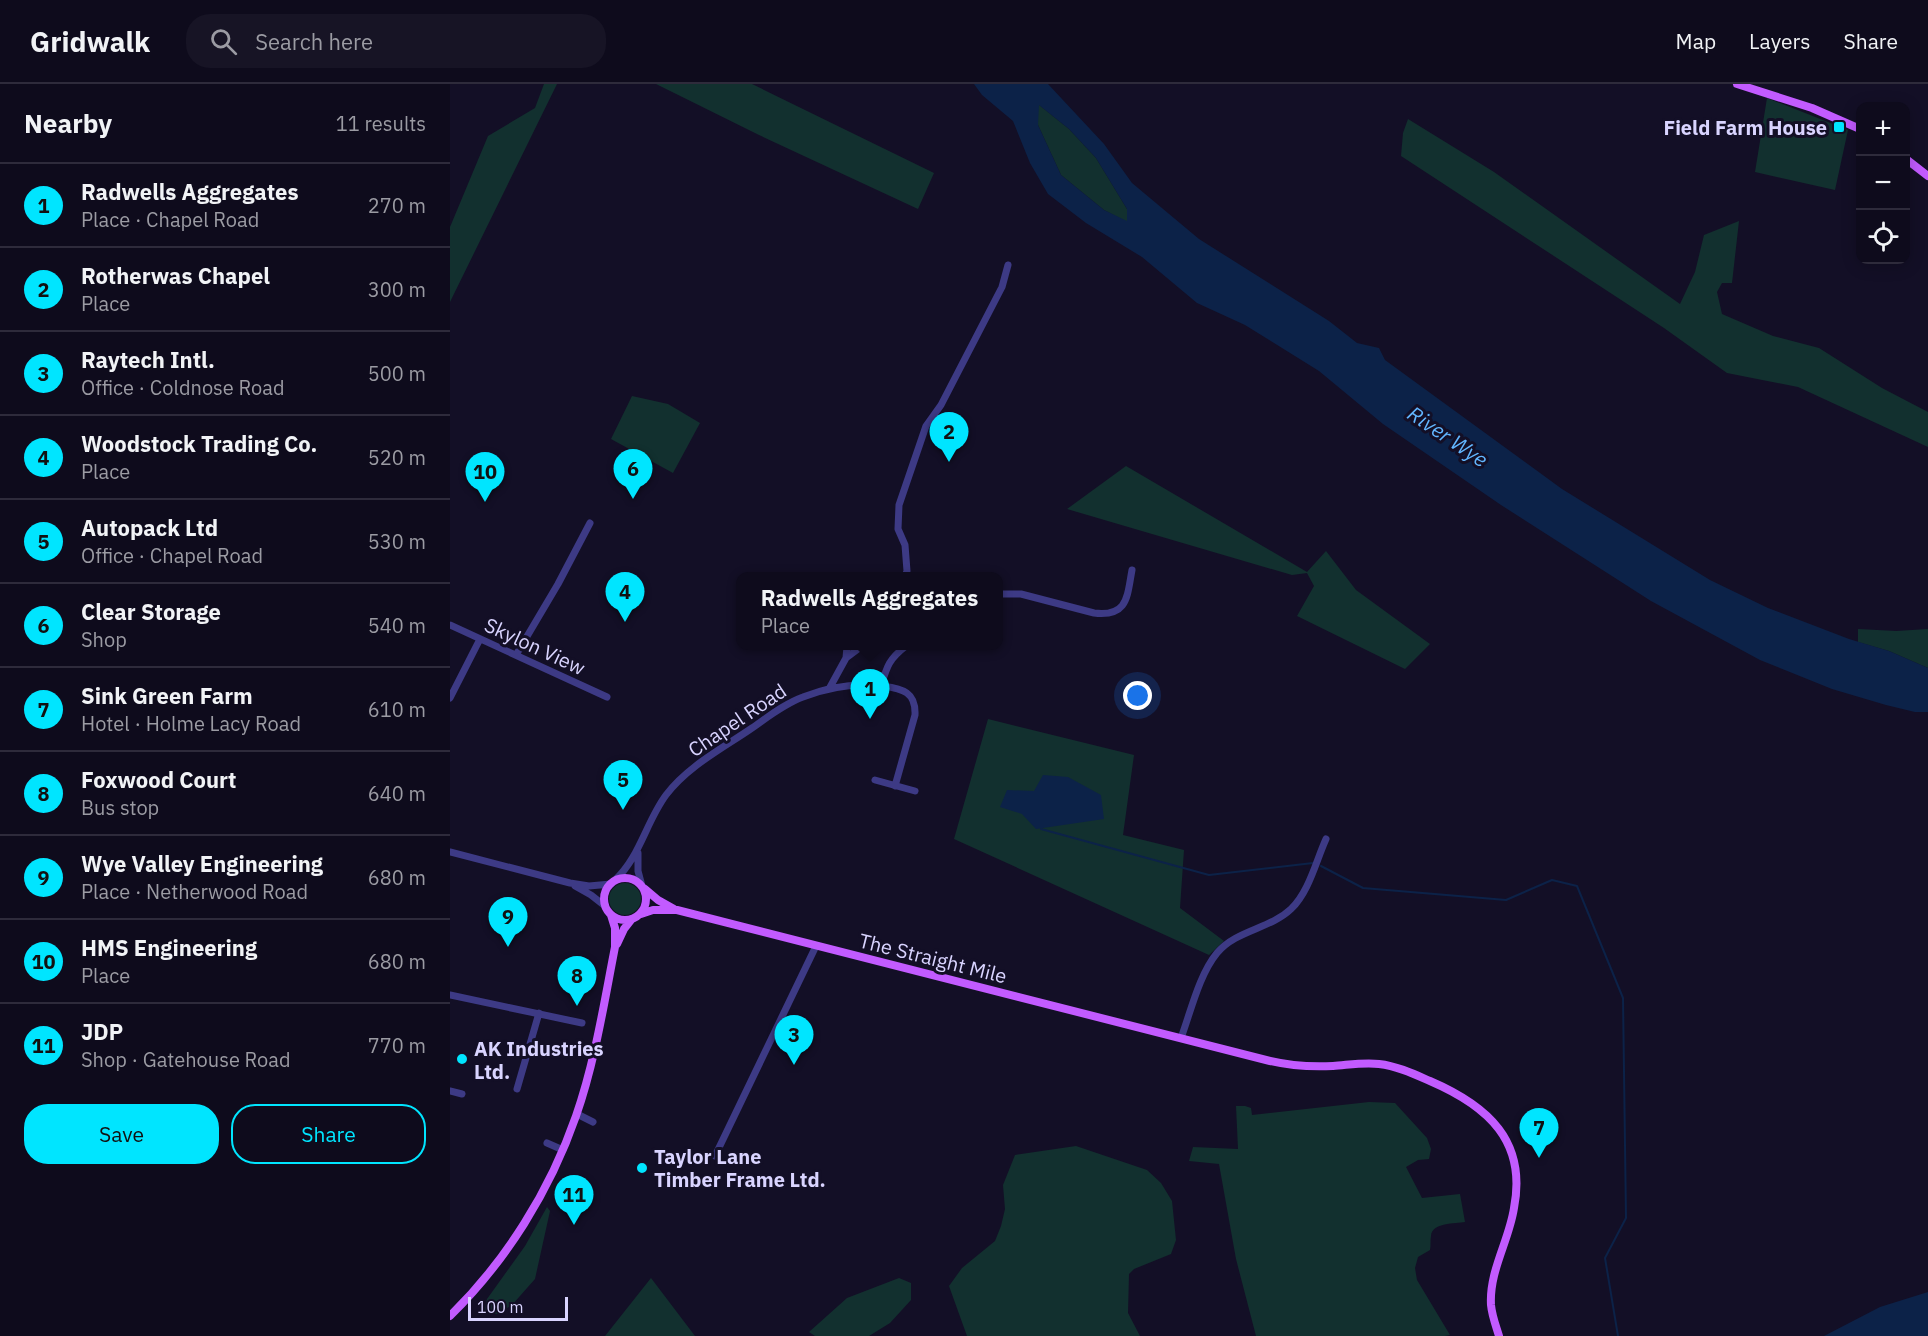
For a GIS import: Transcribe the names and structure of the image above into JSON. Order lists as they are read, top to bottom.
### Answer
{
  "streets": {
    "main road": ["The Straight Mile"],
    "street": ["Skylon View", "Chapel Road"]
  },
  "crossings": [
    ["Chapel Road", "The Straight Mile"]
  ],
  "water": ["River Wye"],
  "places": {
    "transit": ["Field Farm House"],
    "other": ["AK Industries Ltd.", "Taylor Lane Timber Frame Ltd."]
  },
  "scale_bar": "100 m",
  "page": {
    "header": "Gridwalk",
    "search": "Search here",
    "nav": ["Map", "Layers", "Share"],
    "heading": ["Nearby", "11 results"],
    "map_buttons": ["+", "−"],
    "list": [
      {
        "mark": "1",
        "name": "Radwells Aggregates",
        "note": "Place · Chapel Road",
        "value": "270 m"
      },
      {
        "mark": "2",
        "name": "Rotherwas Chapel",
        "note": "Place",
        "value": "300 m"
      },
      {
        "mark": "3",
        "name": "Raytech Intl.",
        "note": "Office · Coldnose Road",
        "value": "500 m"
      },
      {
        "mark": "4",
        "name": "Woodstock Trading Co.",
        "note": "Place",
        "value": "520 m"
      },
      {
        "mark": "5",
        "name": "Autopack Ltd",
        "note": "Office · Chapel Road",
        "value": "530 m"
      },
      {
        "mark": "6",
        "name": "Clear Storage",
        "note": "Shop",
        "value": "540 m"
      },
      {
        "mark": "7",
        "name": "Sink Green Farm",
        "note": "Hotel · Holme Lacy Road",
        "value": "610 m"
      },
      {
        "mark": "8",
        "name": "Foxwood Court",
        "note": "Bus stop",
        "value": "640 m"
      },
      {
        "mark": "9",
        "name": "Wye Valley Engineering",
        "note": "Place · Netherwood Road",
        "value": "680 m"
      },
      {
        "mark": "10",
        "name": "HMS Engineering",
        "note": "Place",
        "value": "680 m"
      },
      {
        "mark": "11",
        "name": "JDP",
        "note": "Shop · Gatehouse Road",
        "value": "770 m"
      }
    ],
    "pins": [
      "2",
      "6",
      "10",
      "4",
      "1",
      "5",
      "9",
      "8",
      "3",
      "7",
      "11"
    ],
    "popup": ["Radwells Aggregates", "Place"],
    "buttons": ["Save", "Share"],
    "scale": "100 m"
  }
}
